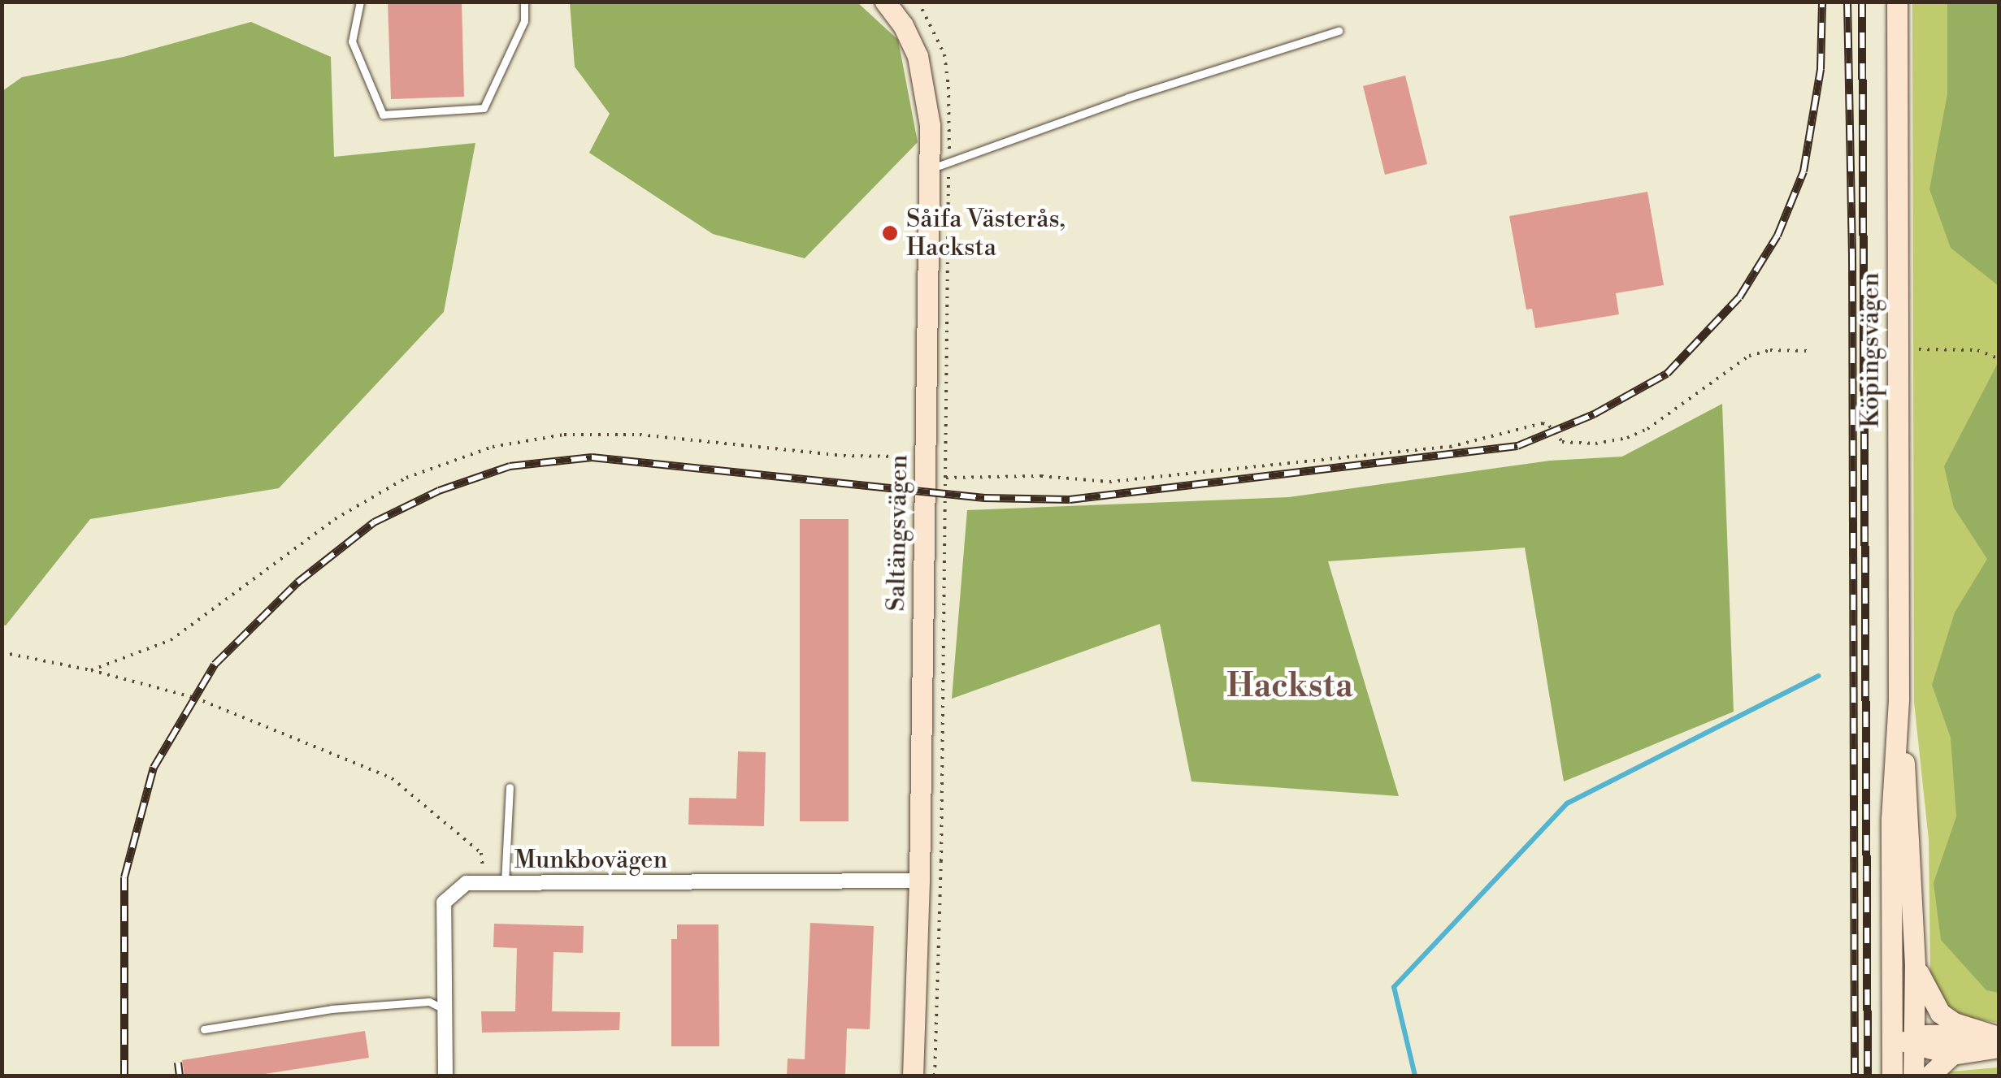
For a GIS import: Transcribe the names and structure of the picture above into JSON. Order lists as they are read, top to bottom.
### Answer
{
  "streets": {
    "main road": ["Köpingsvägen", "Saltängsvägen"],
    "street": ["Munkbovägen"]
  },
  "crossings": [
    ["Saltängsvägen", "Munkbovägen"]
  ],
  "districts": ["Hacksta"],
  "places": ["Såifa Västerås, Hacksta"]
}
